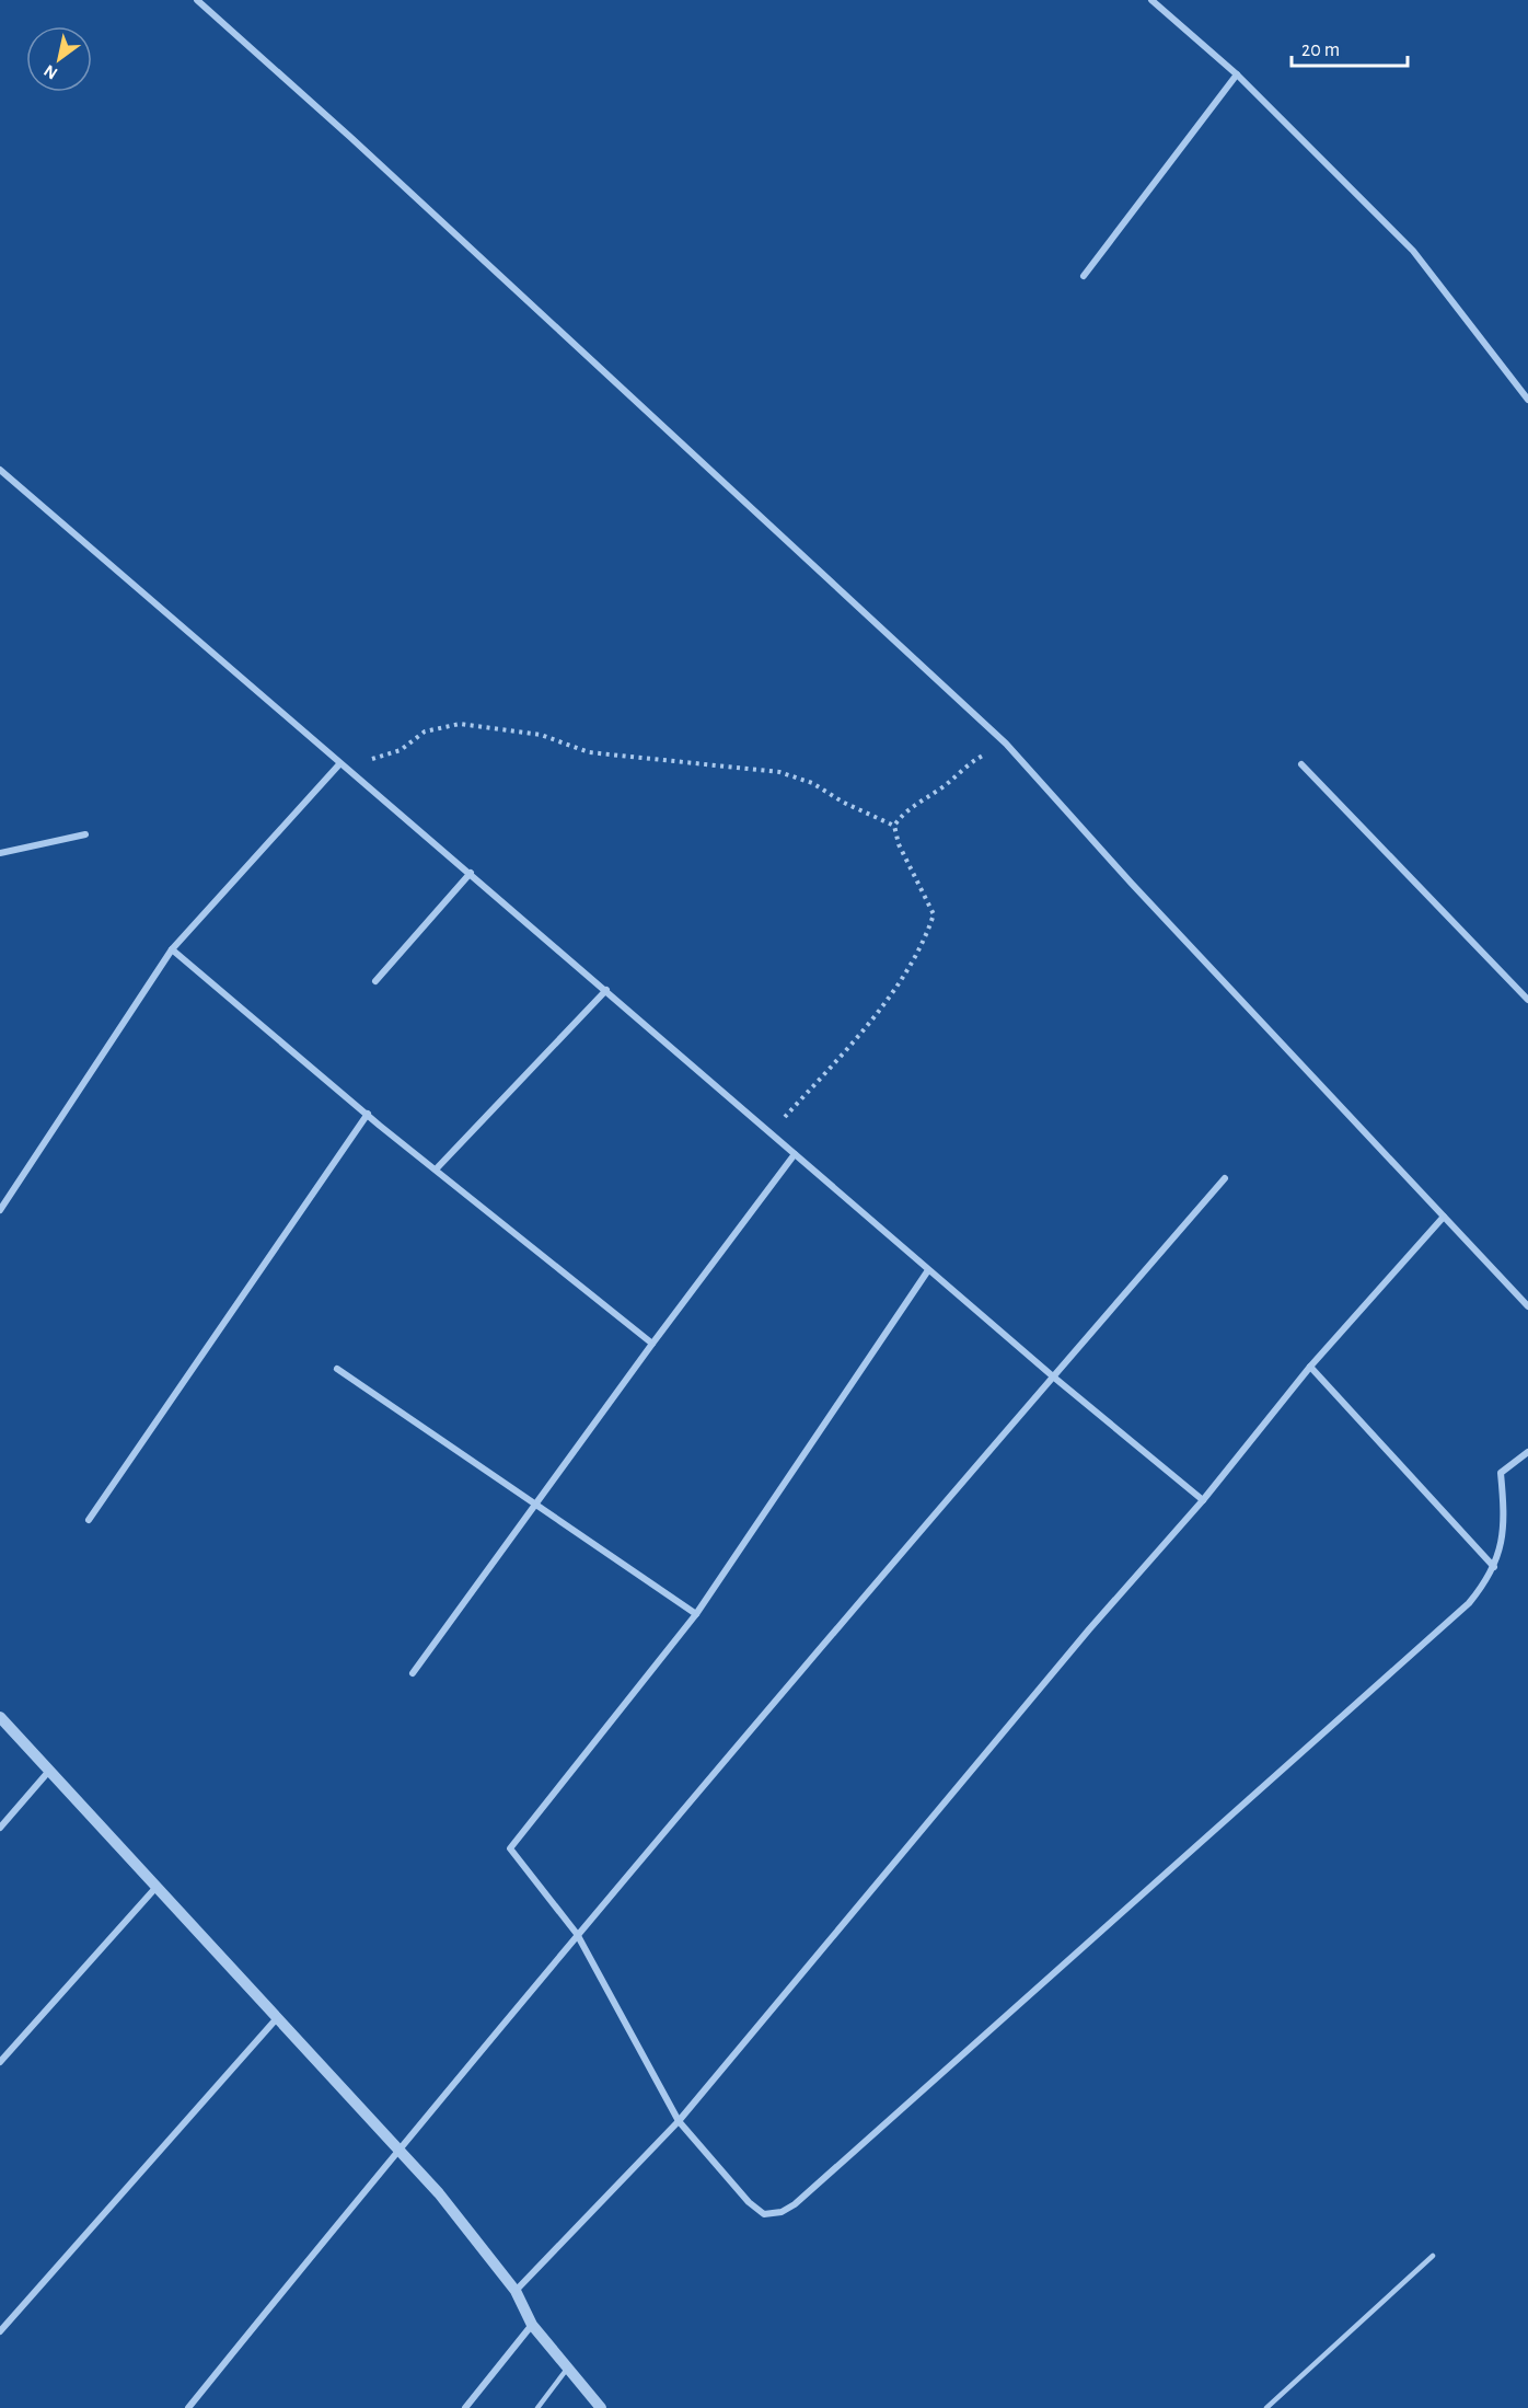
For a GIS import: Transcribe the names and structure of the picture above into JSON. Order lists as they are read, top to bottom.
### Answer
{
  "scale_bar": "20 m",
  "north": "bottom left"
}
